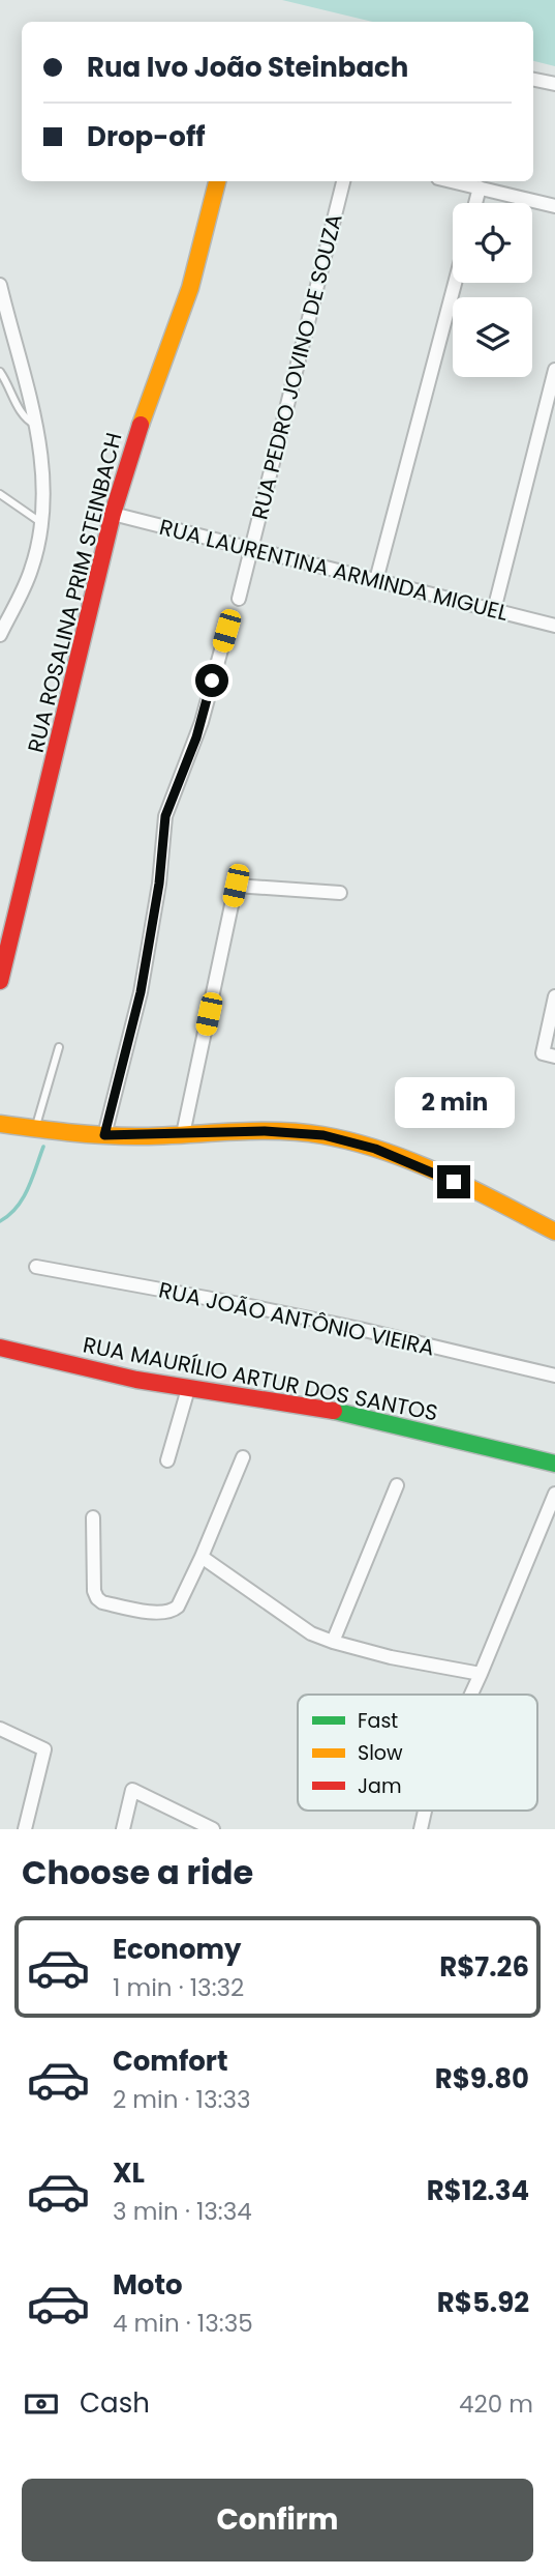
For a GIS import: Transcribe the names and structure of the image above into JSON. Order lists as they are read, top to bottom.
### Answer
{
  "streets": {
    "street": [
      "RUA PEDRO JOVINO DE SOUZA",
      "RUA LAURENTINA ARMINDA MIGUEL",
      "RUA ROSALINA PRIM STEINBACH",
      "RUA JOÃO ANTÔNIO VIEIRA",
      "RUA MAURÍLIO ARTUR DOS SANTOS"
    ]
  },
  "crossings": [
    ["RUA PEDRO JOVINO DE SOUZA", "RUA LAURENTINA ARMINDA MIGUEL"],
    ["RUA LAURENTINA ARMINDA MIGUEL", "RUA ROSALINA PRIM STEINBACH"]
  ],
  "legend": ["Fast", "Slow", "Jam"],
  "page": {
    "banner": ["Rua Ivo João Steinbach", "Drop-off"],
    "bubble": "2 min",
    "heading": "Choose a ride",
    "list": [
      {
        "name": "Economy",
        "note": "1 min · 13:32",
        "value": "R$7.26"
      },
      {
        "name": "Comfort",
        "note": "2 min · 13:33",
        "value": "R$9.80"
      },
      {
        "name": "XL",
        "note": "3 min · 13:34",
        "value": "R$12.34"
      },
      {
        "name": "Moto",
        "note": "4 min · 13:35",
        "value": "R$5.92"
      }
    ],
    "pay": ["Cash", "420 m"],
    "buttons": "Confirm"
  }
}
